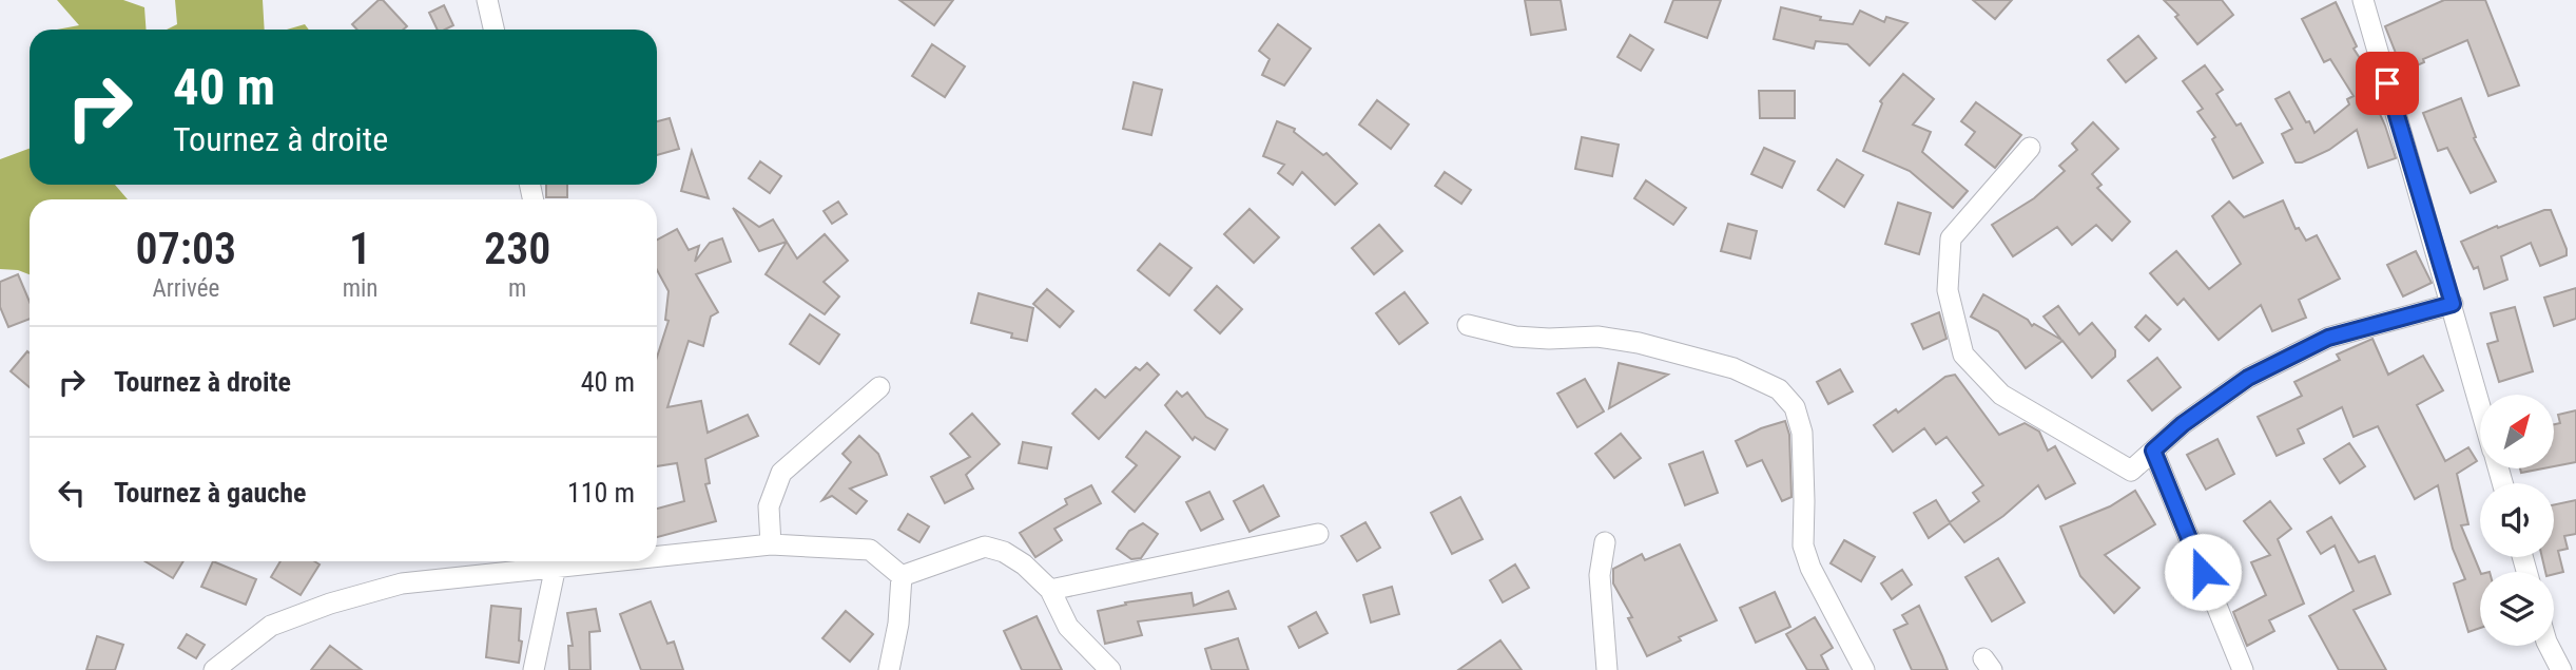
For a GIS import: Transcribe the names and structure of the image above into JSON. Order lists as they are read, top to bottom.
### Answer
{
  "north": "top right",
  "page": {
    "turn": ["40 m", "Tournez à droite"],
    "eta": [
      "07:03",
      "Arrivée",
      "1",
      "min",
      "230",
      "m"
    ],
    "list": [
      {
        "name": "Tournez à droite",
        "value": "40 m"
      },
      {
        "name": "Tournez à gauche",
        "value": "110 m"
      }
    ]
  }
}
